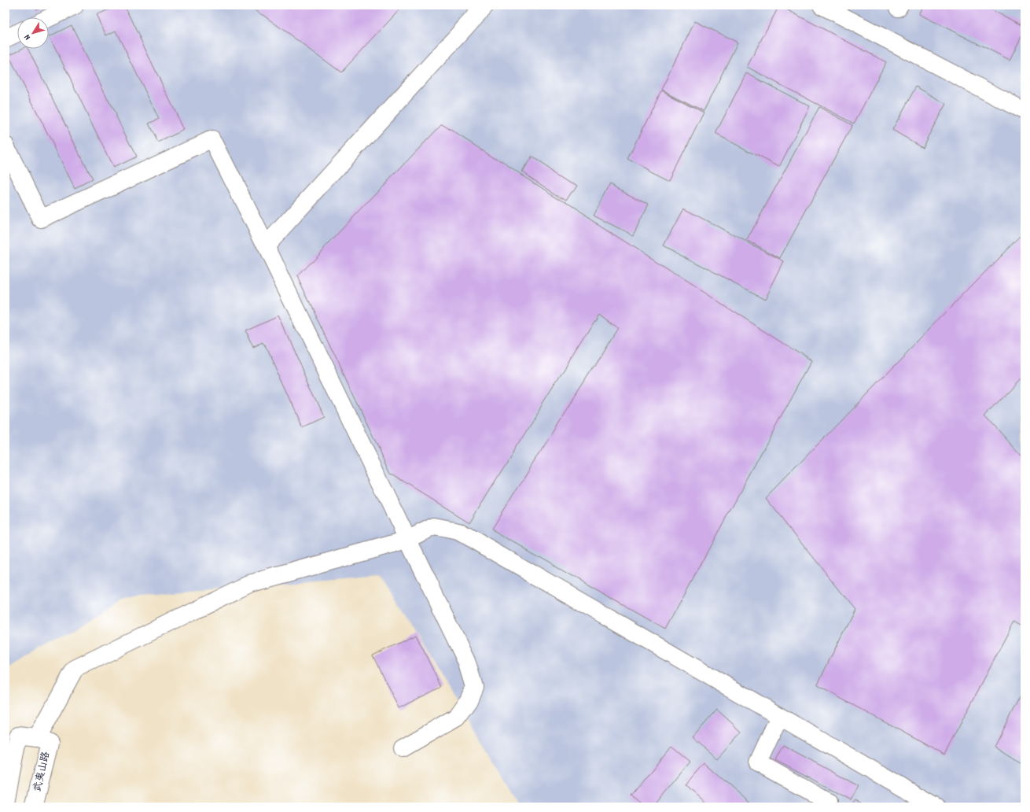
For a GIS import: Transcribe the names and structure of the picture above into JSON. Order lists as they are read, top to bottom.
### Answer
{
  "streets": {
    "street": ["武夷山路"]
  },
  "north": "bottom left"
}
